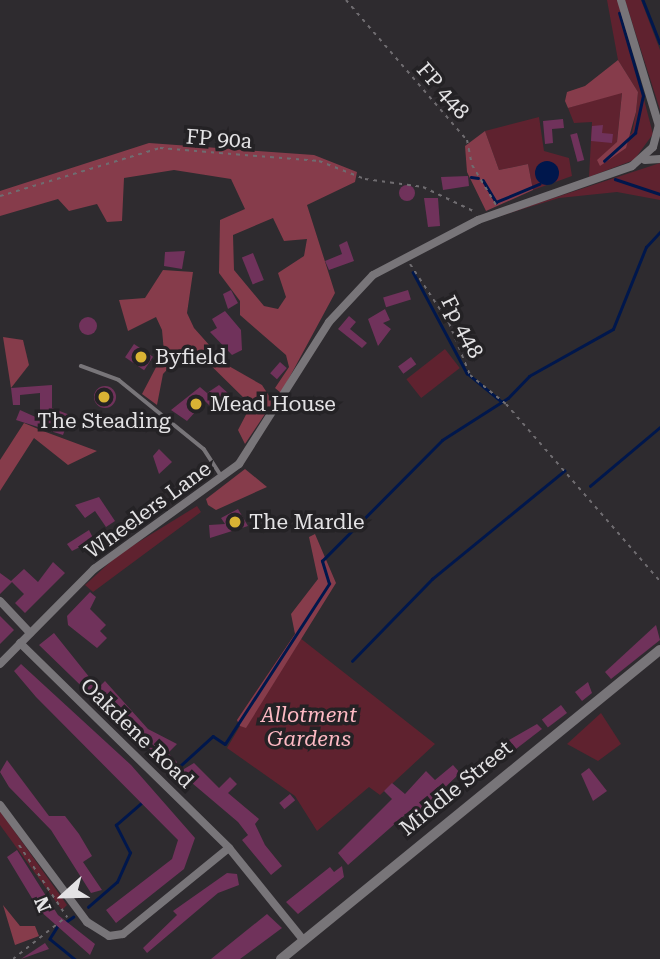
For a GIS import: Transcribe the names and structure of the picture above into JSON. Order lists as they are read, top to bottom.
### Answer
{
  "streets": {
    "street": ["Wheelers Lane", "Oakdene Road", "Middle Street"],
    "path": ["FP 448", "FP 90a", "Fp 448"]
  },
  "crossings": [
    ["FP 448", "Wheelers Lane"],
    ["FP 90a", "Wheelers Lane"],
    ["Fp 448", "Wheelers Lane"],
    ["Wheelers Lane", "Oakdene Road"],
    ["Oakdene Road", "Middle Street"]
  ],
  "parks": ["Allotment Gardens"],
  "places": [
    "Byfield",
    "The Steading",
    "Mead House",
    "The Mardle"
  ],
  "north": "left"
}
